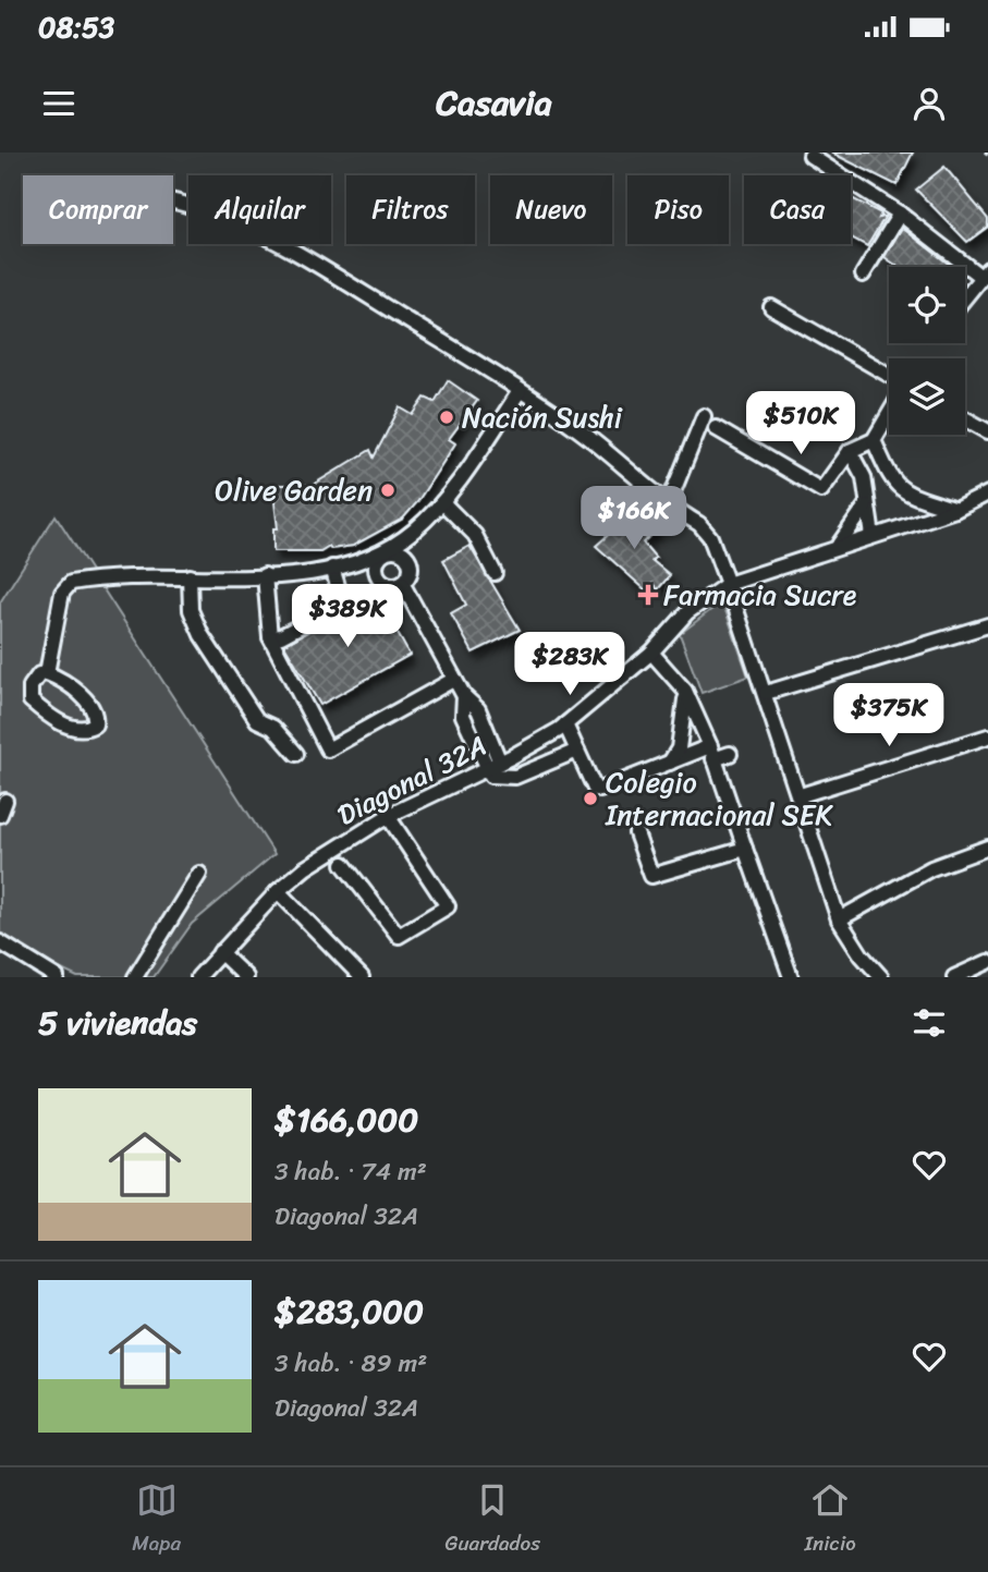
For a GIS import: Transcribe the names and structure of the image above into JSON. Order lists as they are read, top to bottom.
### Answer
{
  "streets": {
    "street": ["Diagonal 32A"]
  },
  "places": {
    "other": ["Nación Sushi", "Olive Garden", "Colegio Internacional SEK"],
    "health": ["Farmacia Sucre"]
  },
  "page": {
    "status": "08:53",
    "header": "Casavia",
    "chip": [
      "Comprar",
      "Alquilar",
      "Filtros",
      "Nuevo",
      "Piso",
      "Casa"
    ],
    "price": [
      "$510K",
      "$166K",
      "$389K",
      "$283K",
      "$375K"
    ],
    "heading": "5 viviendas",
    "list": [
      {
        "name": "$166,000",
        "note": "3 hab. · 74 m² · Diagonal 32A"
      },
      {
        "name": "$283,000",
        "note": "3 hab. · 89 m² · Diagonal 32A"
      }
    ],
    "tabs": ["Mapa", "Guardados", "Inicio"]
  }
}
